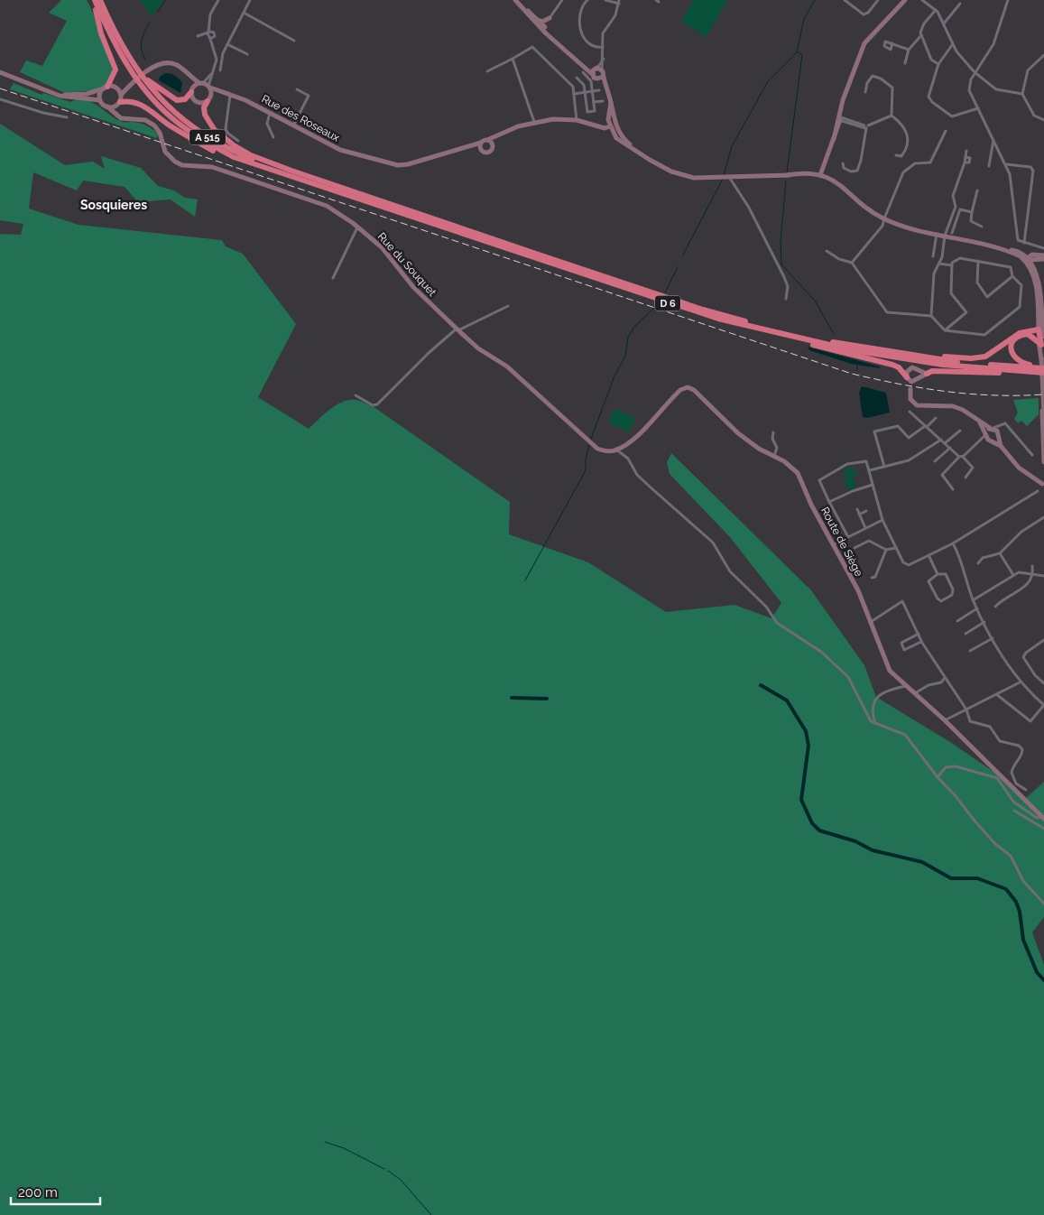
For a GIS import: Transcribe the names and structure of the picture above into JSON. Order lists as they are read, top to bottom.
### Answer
{
  "streets": {
    "highway": ["A 515", "D 6"],
    "main road": ["Rue des Roseaux", "Rue du Souquet", "Route de Siège"]
  },
  "crossings": [
    ["A 515", "D 6"],
    ["Rue du Souquet", "Route de Siège"]
  ],
  "districts": ["Sosquieres"],
  "scale_bar": "200 m"
}
